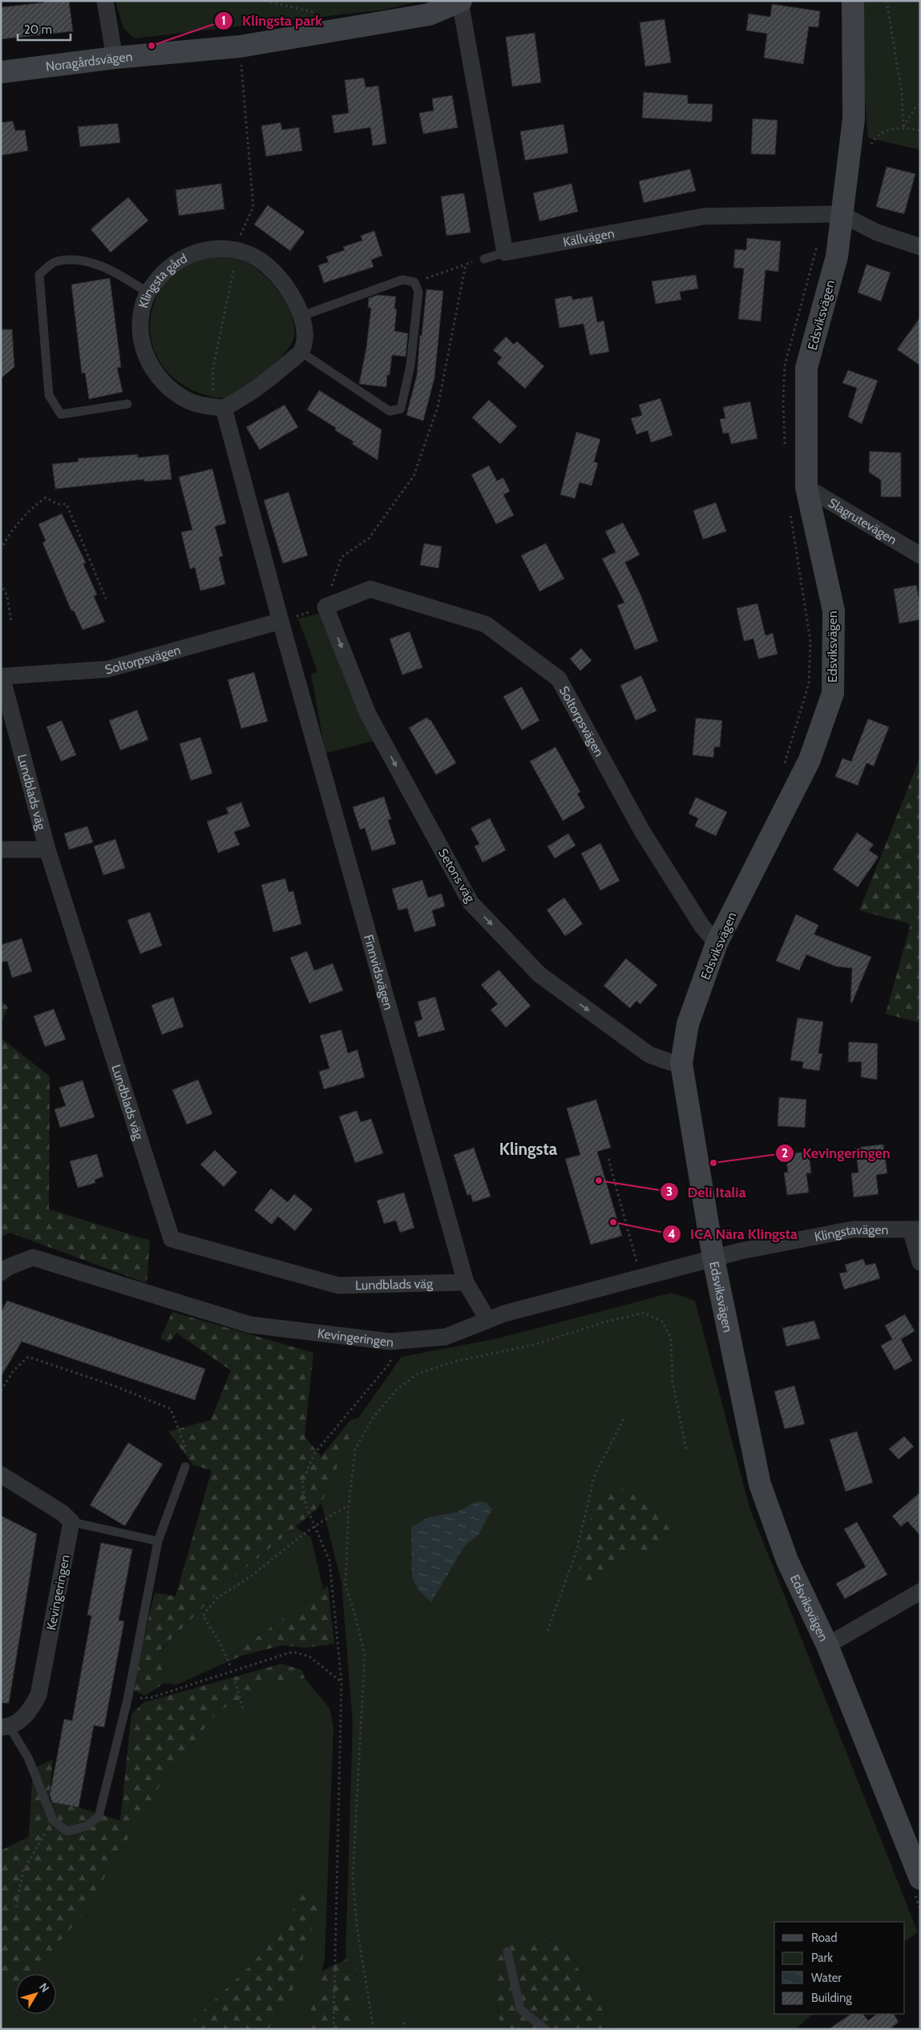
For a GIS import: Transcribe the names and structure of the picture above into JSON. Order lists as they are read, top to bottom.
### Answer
{
  "streets": {
    "street": [
      "Noragårdsvägen",
      "Källvägen",
      "Klingsta gård",
      "Edsviksvägen",
      "Slagrutevägen",
      "Soltorpsvägen",
      "Lundblads väg",
      "Setons väg",
      "Finnvidsvägen",
      "Klingstavägen",
      "Kevingeringen"
    ]
  },
  "crossings": [
    ["Källvägen", "Edsviksvägen"],
    ["Edsviksvägen", "Slagrutevägen"],
    ["Edsviksvägen", "Soltorpsvägen"],
    ["Edsviksvägen", "Setons väg"],
    ["Edsviksvägen", "Klingstavägen"],
    ["Edsviksvägen", "Kevingeringen"],
    ["Soltorpsvägen", "Lundblads väg"],
    ["Soltorpsvägen", "Setons väg"],
    ["Soltorpsvägen", "Finnvidsvägen"],
    ["Lundblads väg", "Finnvidsvägen"],
    ["Finnvidsvägen", "Kevingeringen"],
    ["Klingstavägen", "Kevingeringen"]
  ],
  "one_way": ["Setons väg"],
  "districts": ["Klingsta"],
  "places": [
    "Klingsta park",
    "Kevingeringen",
    "Deli Italia",
    "ICA Nära Klingsta"
  ],
  "legend": [
    "Road",
    "Park",
    "Water",
    "Building"
  ],
  "scale_bar": "20 m",
  "north": "top right"
}
